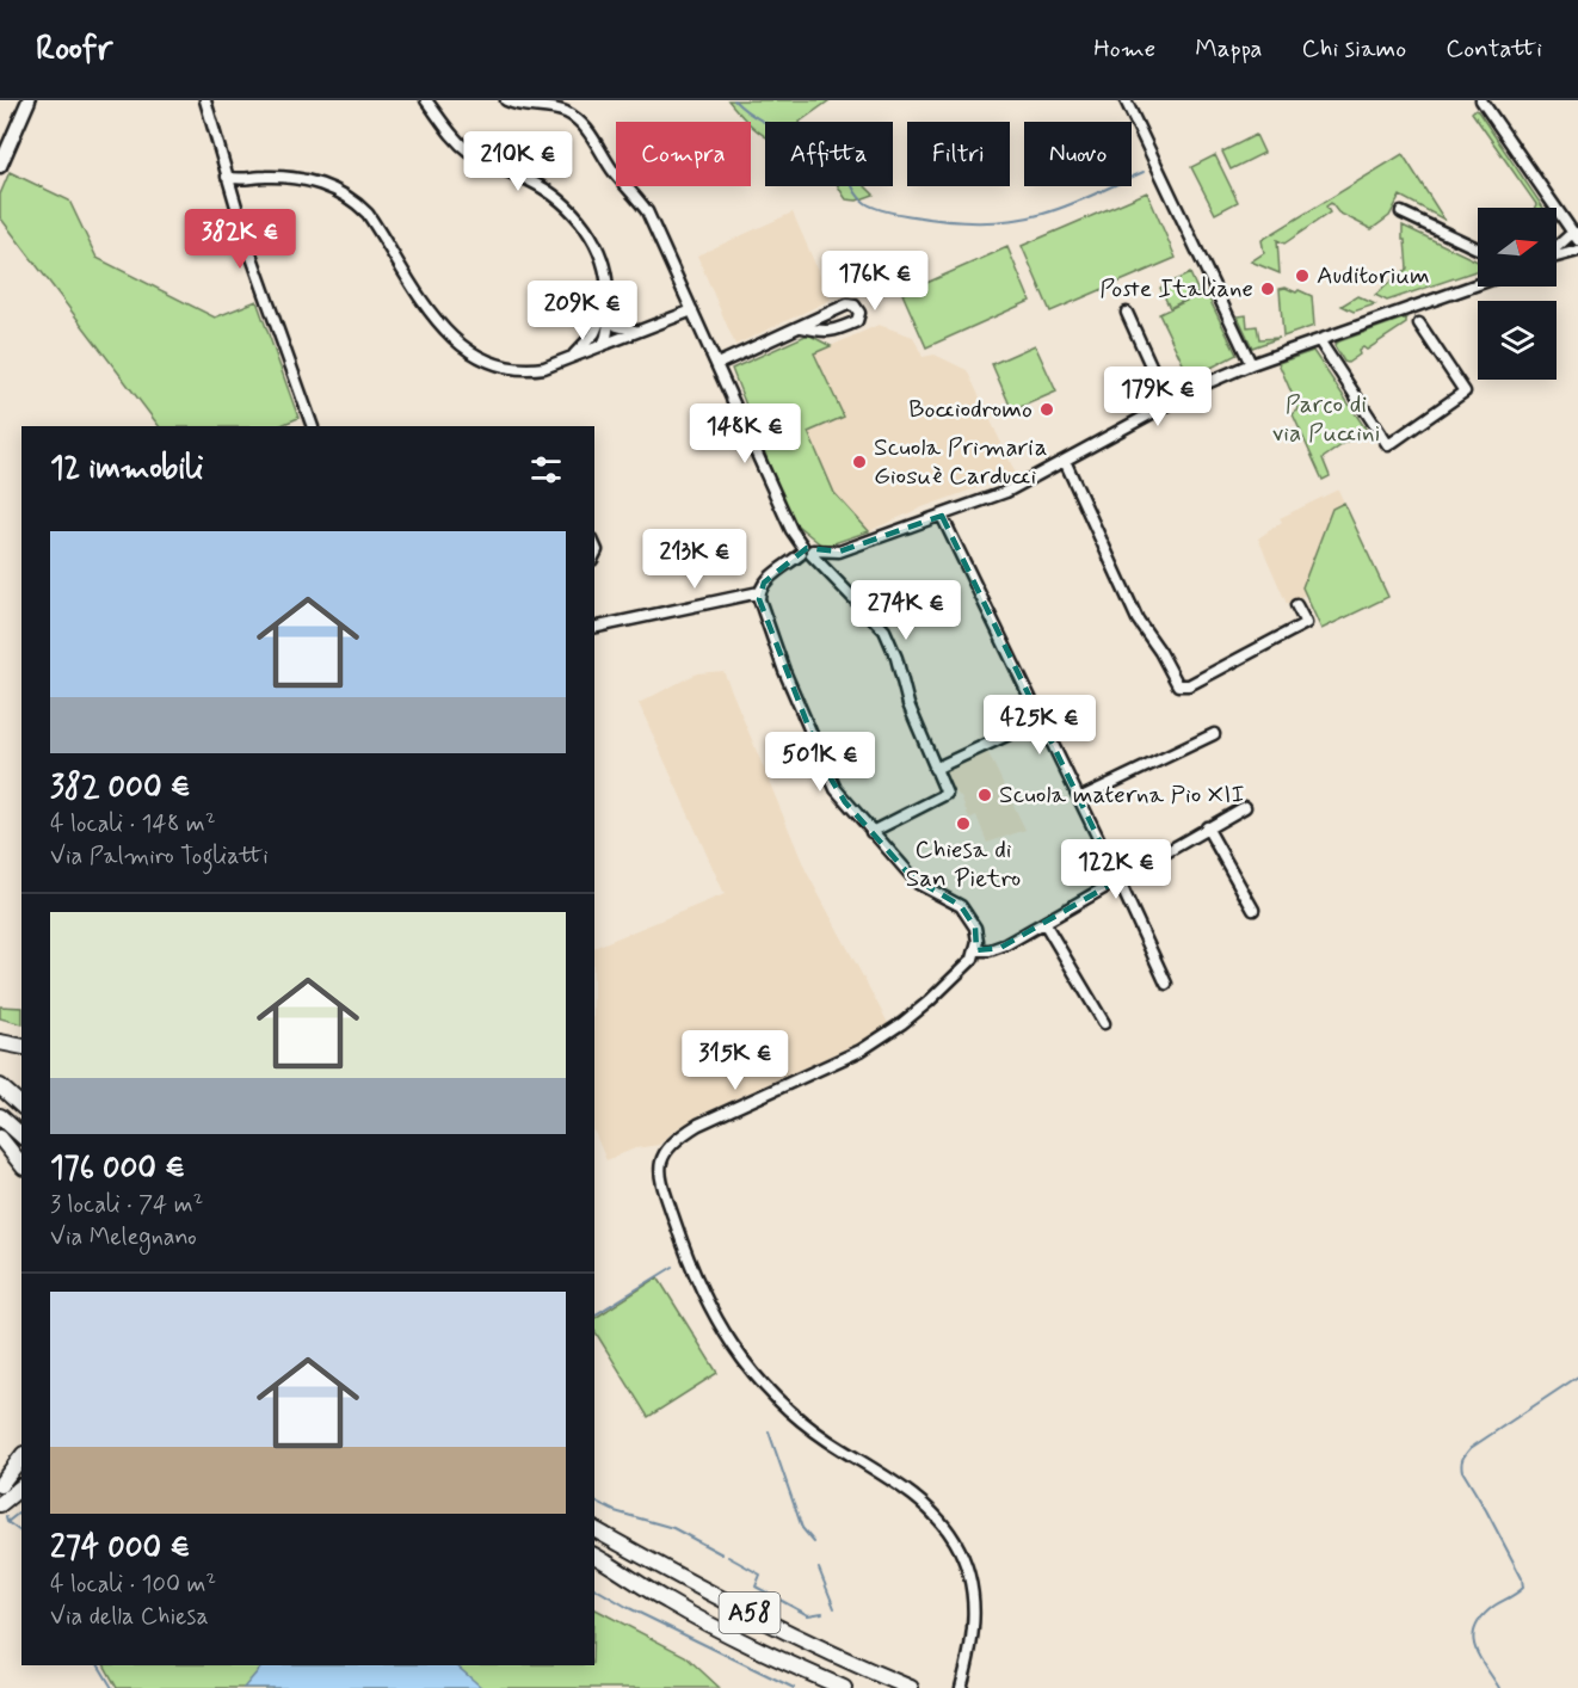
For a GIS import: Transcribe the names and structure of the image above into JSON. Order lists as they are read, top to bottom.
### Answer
{
  "streets": {
    "highway": ["A58"]
  },
  "parks": ["Parco di via Puccini"],
  "places": [
    "Auditorium",
    "Poste Italiane",
    "Bocciodromo",
    "Scuola Primaria Giosuè Carducci",
    "Scuola materna Pio XII",
    "Chiesa di San Pietro"
  ],
  "north": "right",
  "page": {
    "header": "Roofr",
    "nav": [
      "Home",
      "Mappa",
      "Chi siamo",
      "Contatti"
    ],
    "chip": [
      "Compra",
      "Affitta",
      "Filtri",
      "Nuovo"
    ],
    "price": [
      "210K €",
      "382K €",
      "176K €",
      "209K €",
      "179K €",
      "148K €",
      "213K €",
      "274K €",
      "425K €",
      "501K €",
      "122K €",
      "315K €"
    ],
    "heading": "12 immobili",
    "list": [
      {
        "name": "382 000 €",
        "note": "4 locali · 148 m² · Via Palmiro Togliatti"
      },
      {
        "name": "176 000 €",
        "note": "3 locali · 74 m² · Via Melegnano"
      },
      {
        "name": "274 000 €",
        "note": "4 locali · 100 m² · Via della Chiesa"
      }
    ]
  }
}
